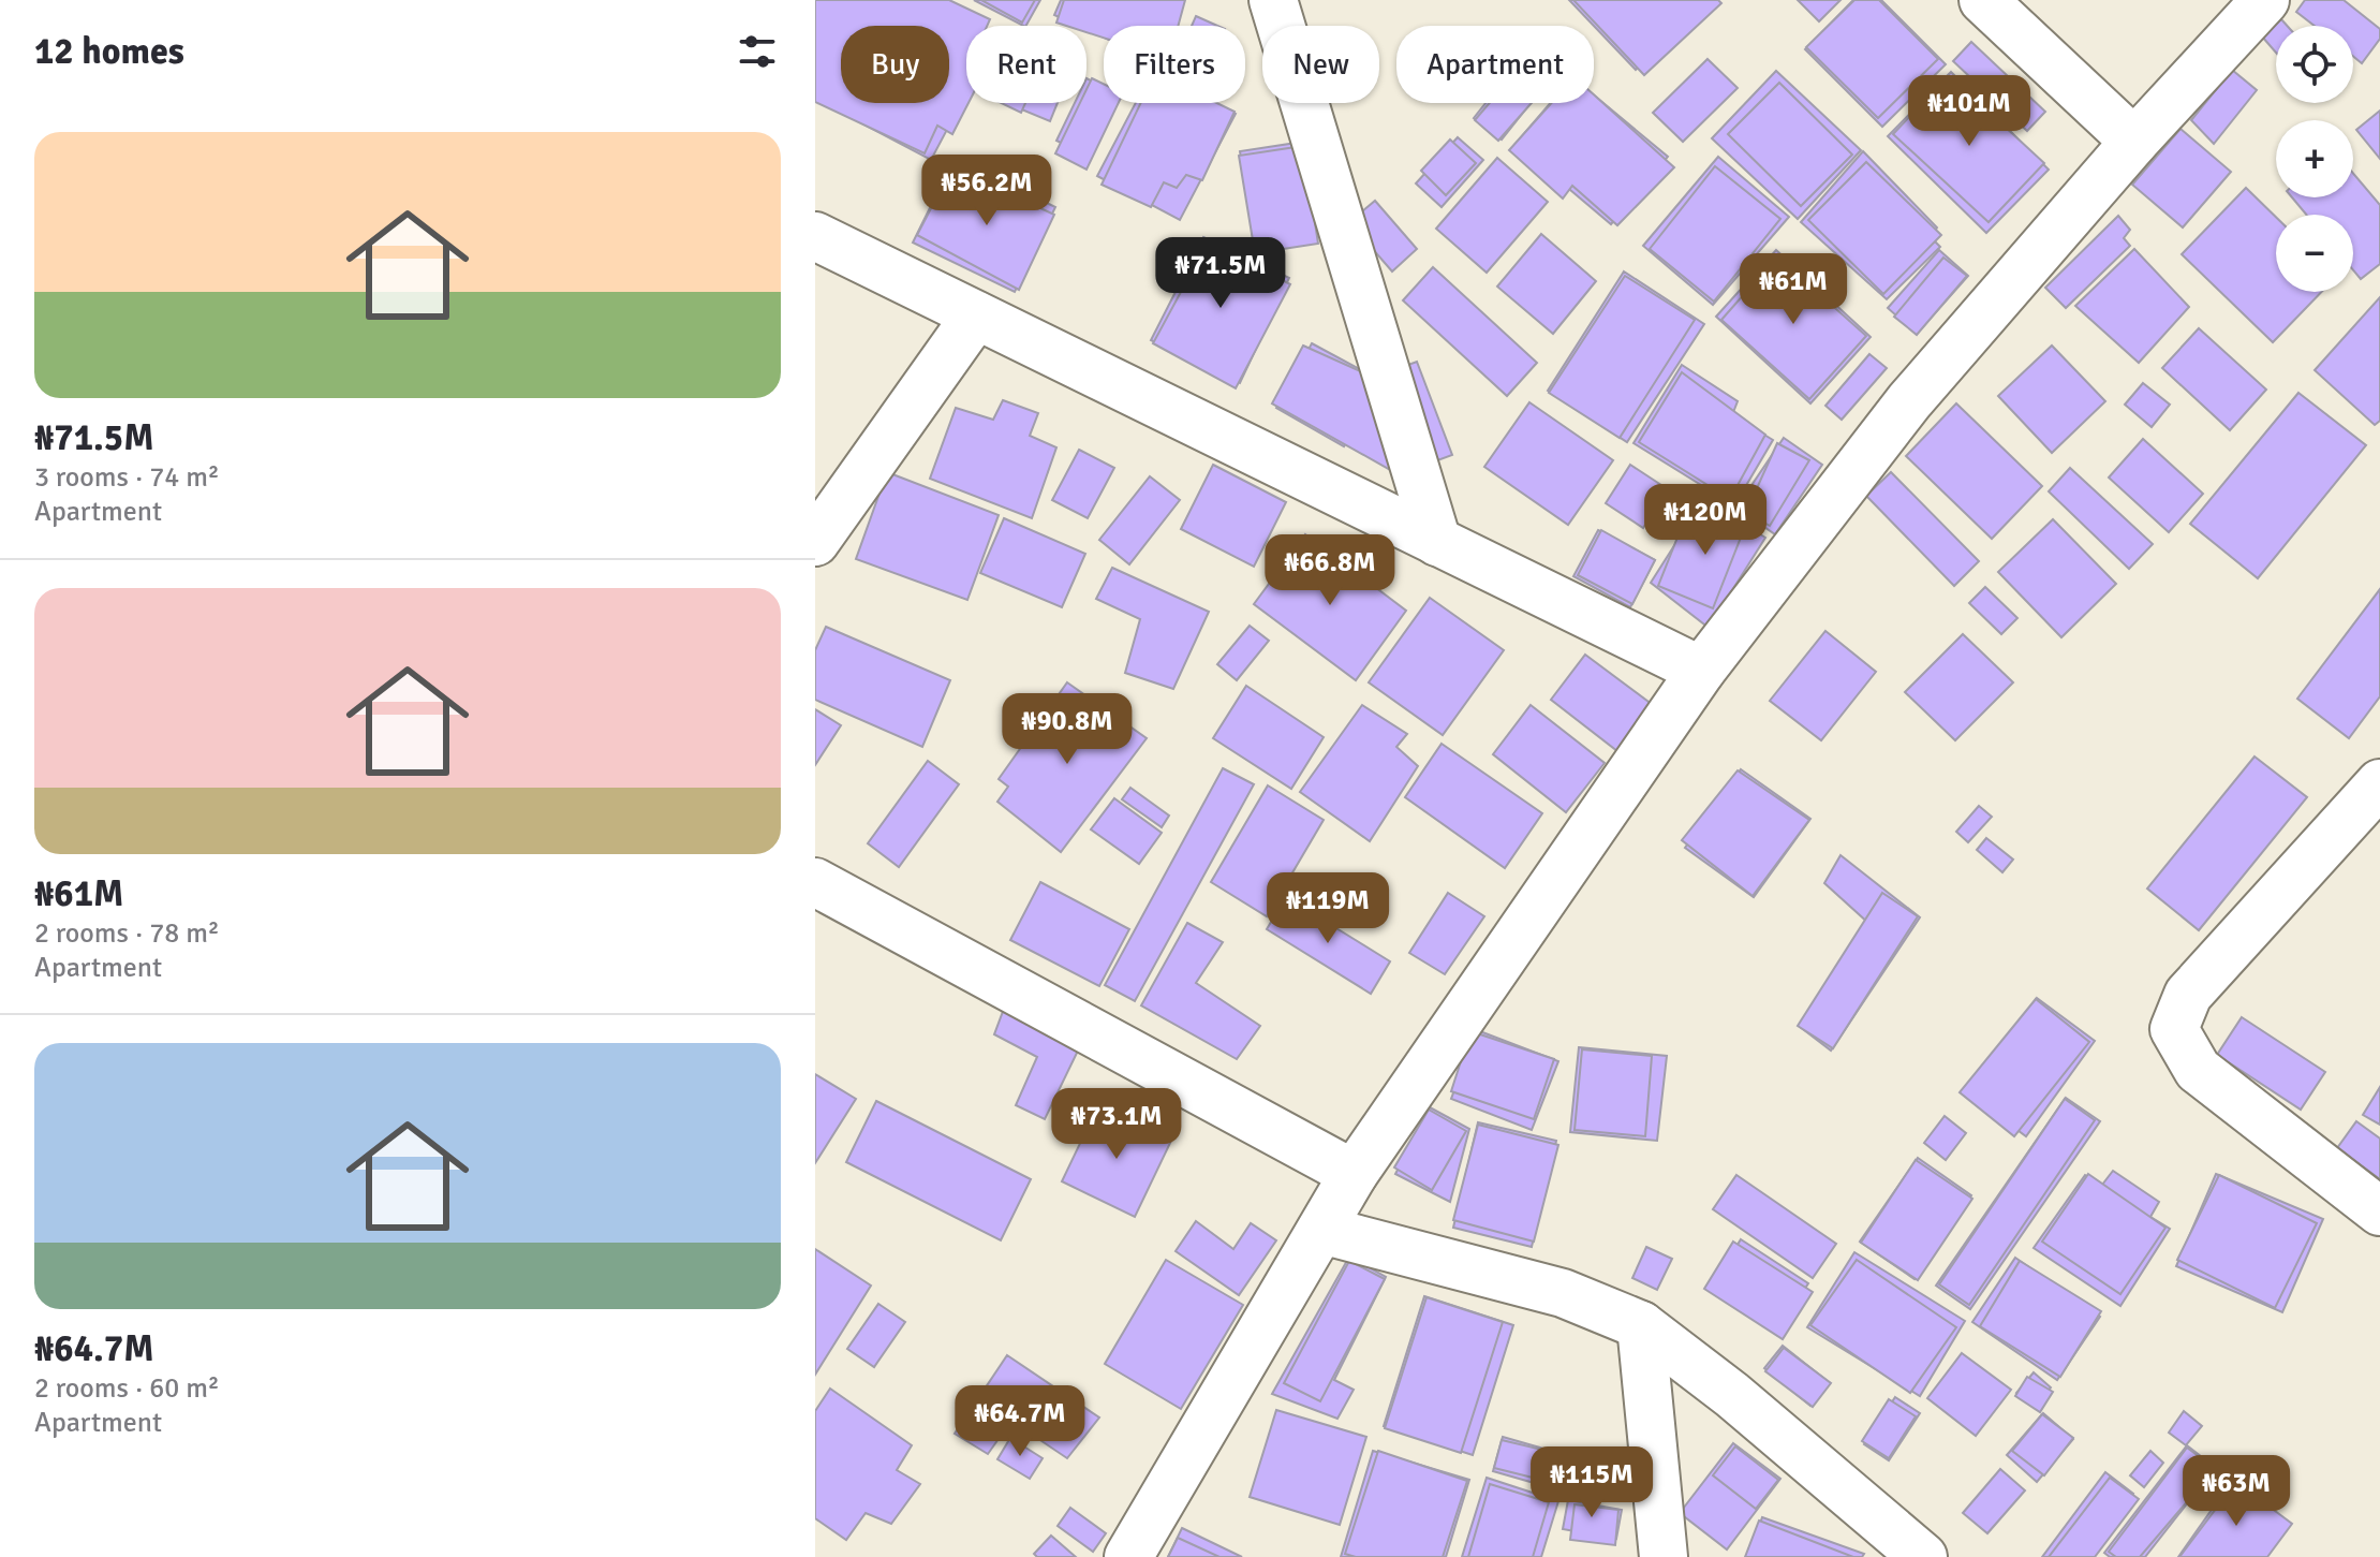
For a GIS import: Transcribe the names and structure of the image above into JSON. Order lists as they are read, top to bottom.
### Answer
{
  "page": {
    "heading": "12 homes",
    "map_buttons": ["+", "−"],
    "chip": [
      "Buy",
      "Rent",
      "Filters",
      "New",
      "Apartment"
    ],
    "price": [
      "₦101M",
      "₦56.2M",
      "₦71.5M",
      "₦61M",
      "₦120M",
      "₦66.8M",
      "₦90.8M",
      "₦119M",
      "₦73.1M",
      "₦64.7M",
      "₦115M",
      "₦63M"
    ],
    "list": [
      {
        "name": "₦71.5M",
        "note": "3 rooms · 74 m² · Apartment"
      },
      {
        "name": "₦61M",
        "note": "2 rooms · 78 m² · Apartment"
      },
      {
        "name": "₦64.7M",
        "note": "2 rooms · 60 m² · Apartment"
      }
    ]
  }
}
